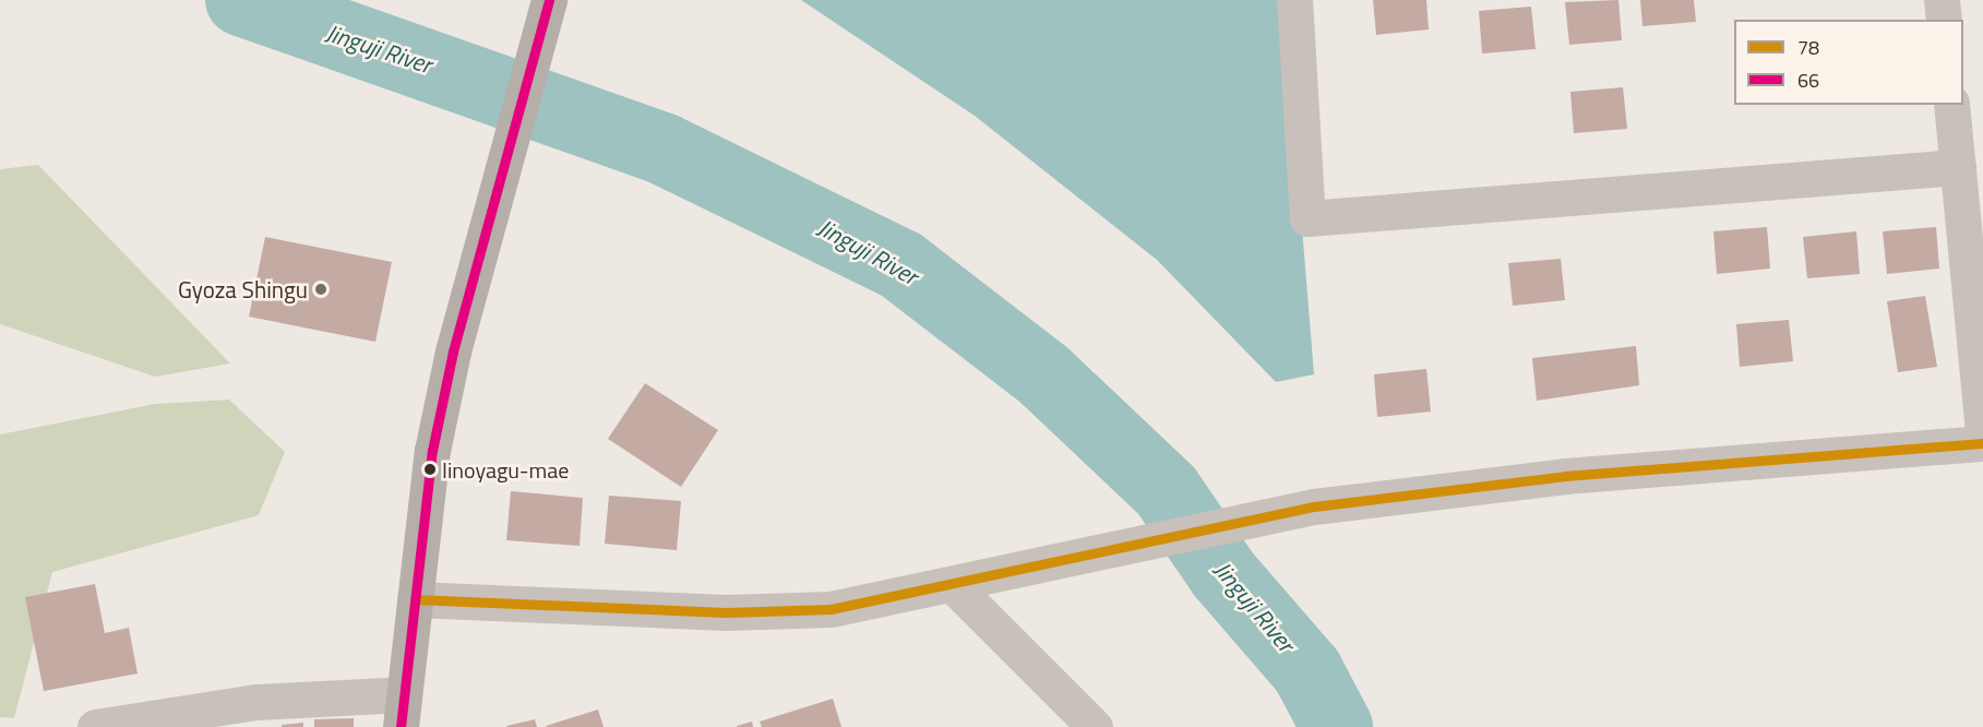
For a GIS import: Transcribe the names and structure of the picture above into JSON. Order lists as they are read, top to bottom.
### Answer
{
  "water": ["Jinguji River"],
  "places": ["Gyoza Shingu", "Iinoyagu-mae"],
  "lines": ["transit line 66", "transit line 78"],
  "legend": ["78", "66"]
}
